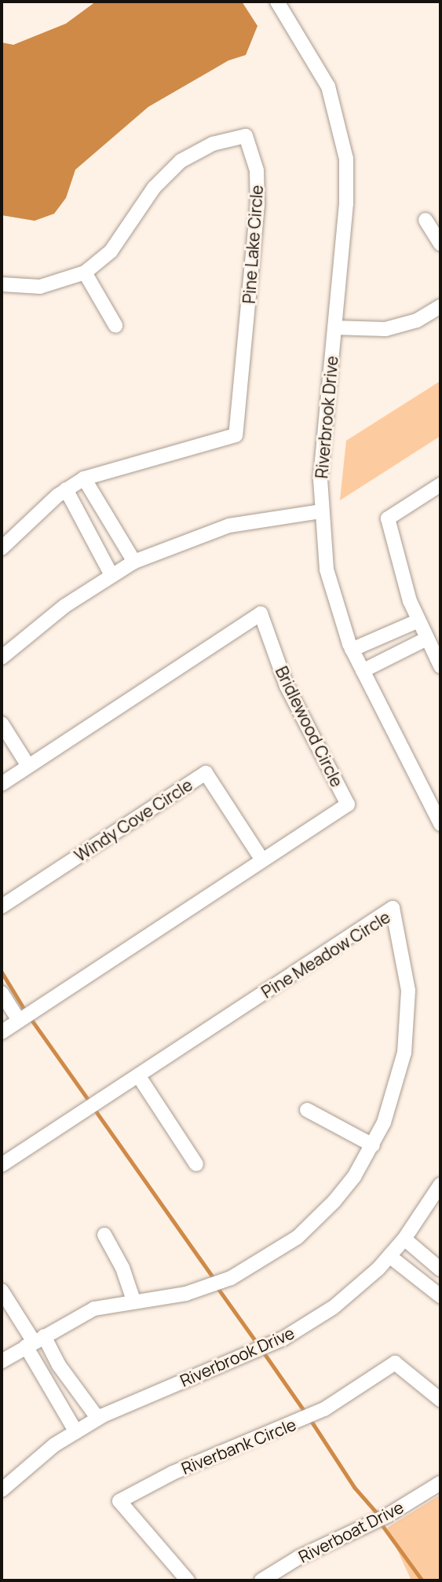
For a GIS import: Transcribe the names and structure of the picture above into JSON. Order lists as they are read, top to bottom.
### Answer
{
  "streets": {
    "street": [
      "Pine Lake Circle",
      "Riverbrook Drive",
      "Bridlewood Circle",
      "Windy Cove Circle",
      "Pine Meadow Circle",
      "Riverbank Circle",
      "Riverboat Drive"
    ]
  },
  "crossings": [
    ["Bridlewood Circle", "Windy Cove Circle"]
  ]
}
